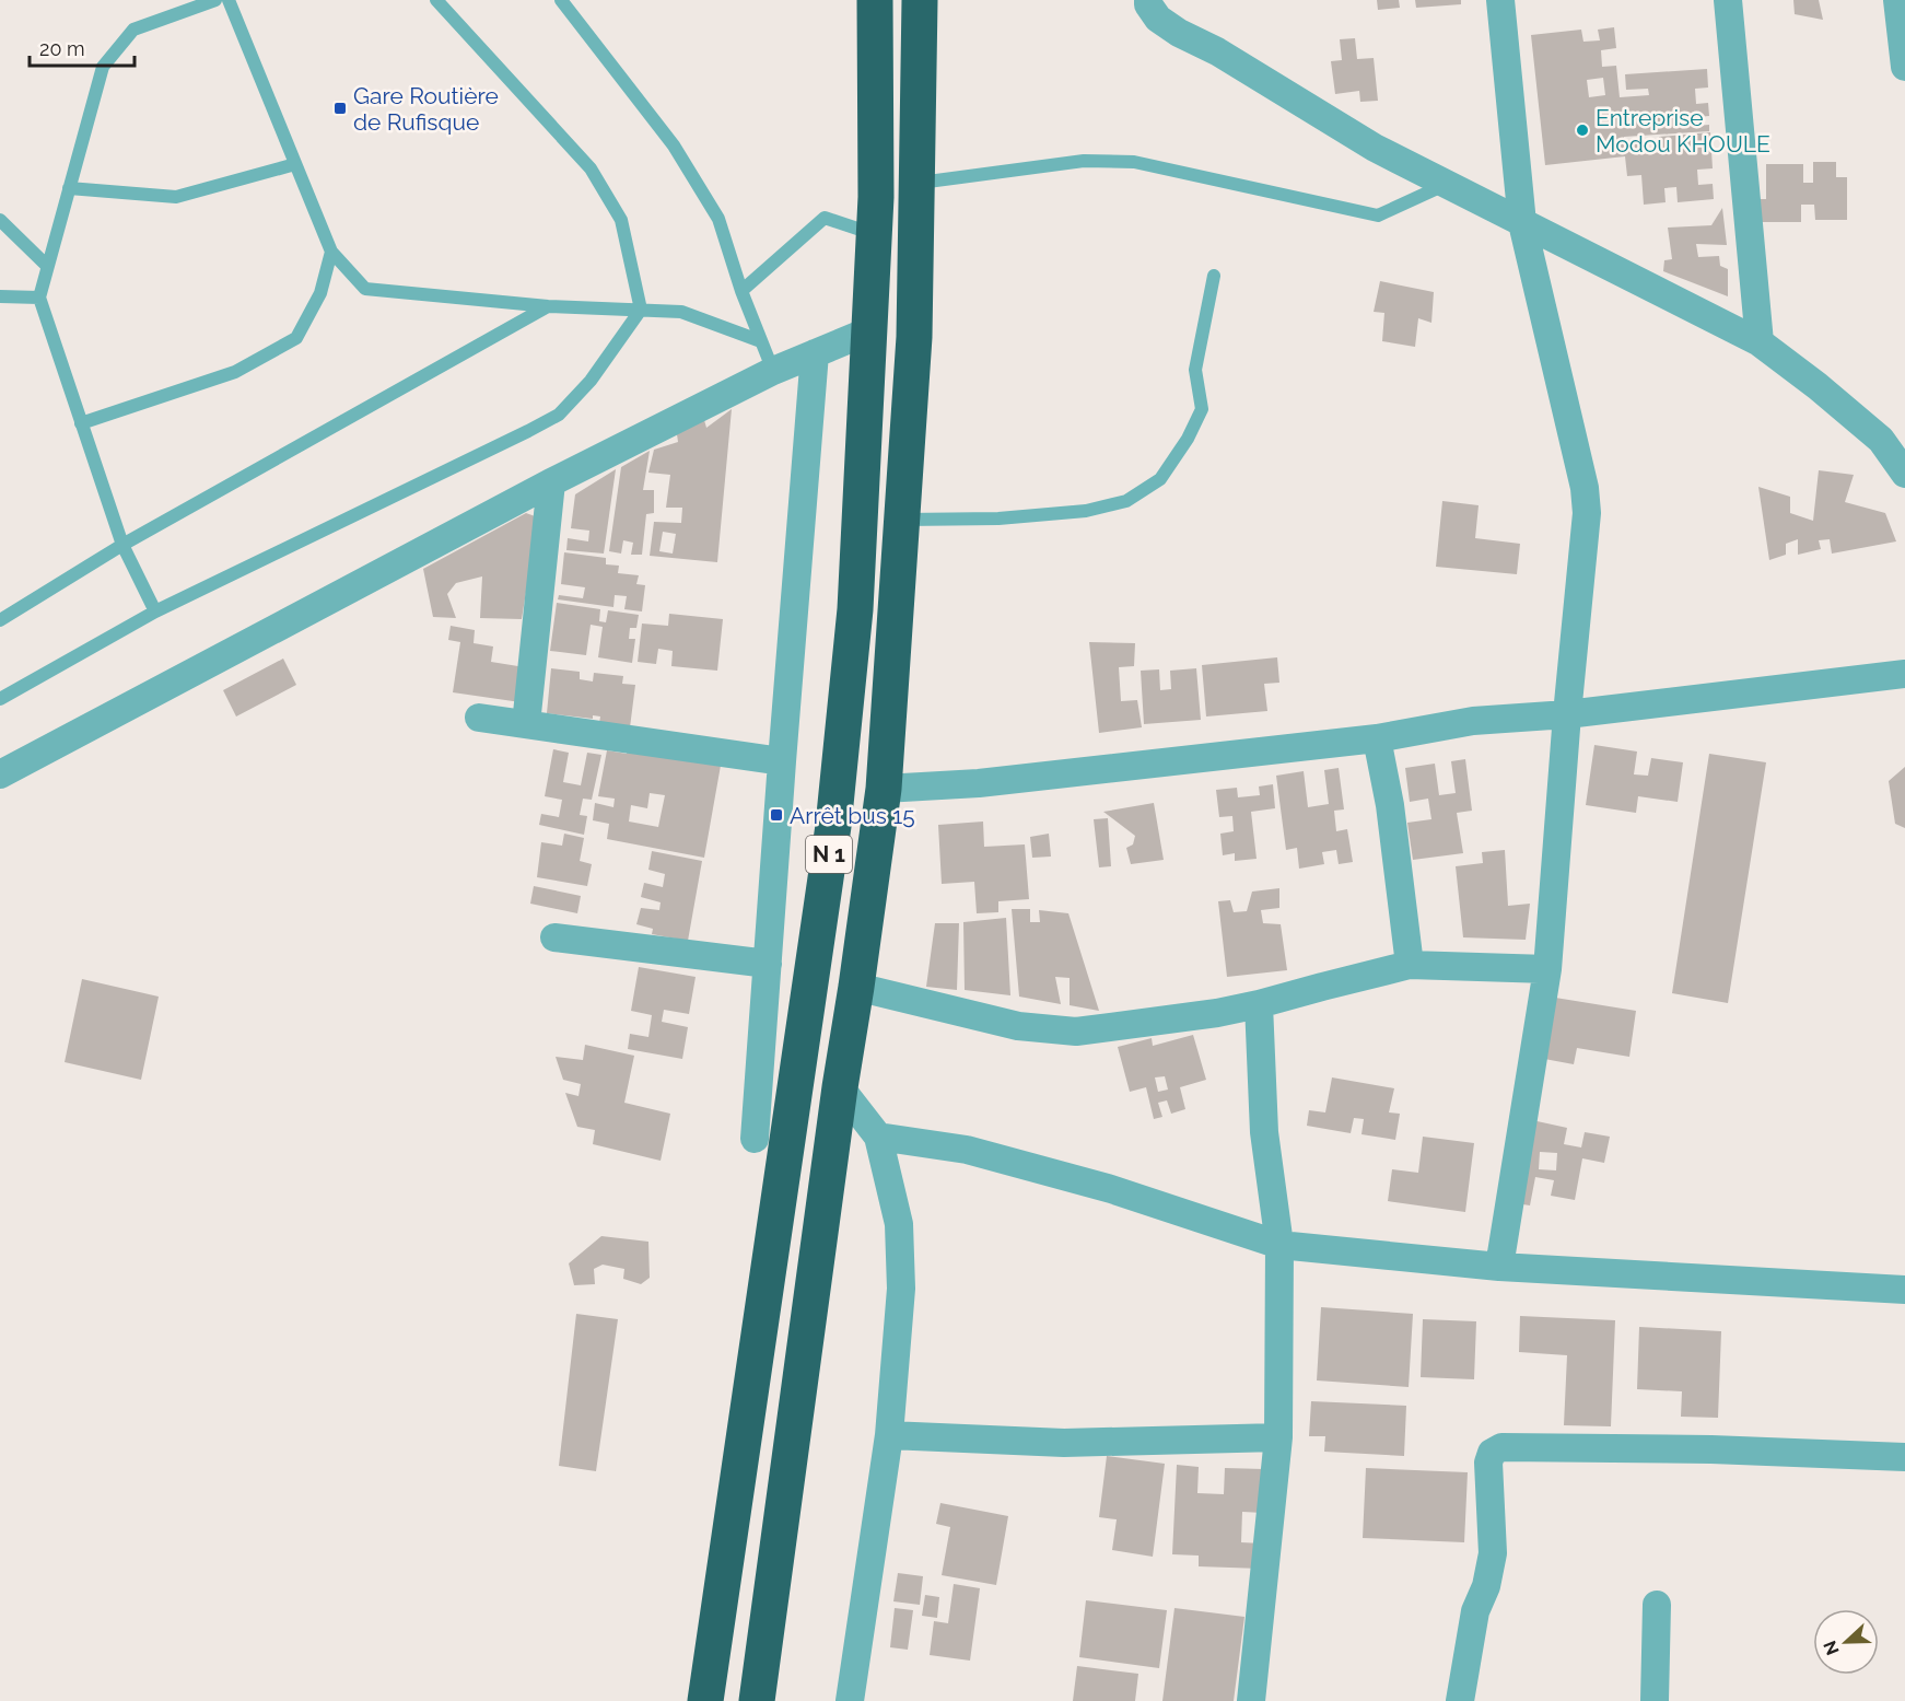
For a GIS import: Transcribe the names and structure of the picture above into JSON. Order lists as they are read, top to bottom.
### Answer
{
  "streets": {
    "highway": ["N 1"]
  },
  "places": {
    "transit": ["Gare Routière de Rufisque", "Arrêt bus 15"],
    "other": ["Entreprise Modou KHOULE"]
  },
  "scale_bar": "20 m",
  "north": "left"
}
